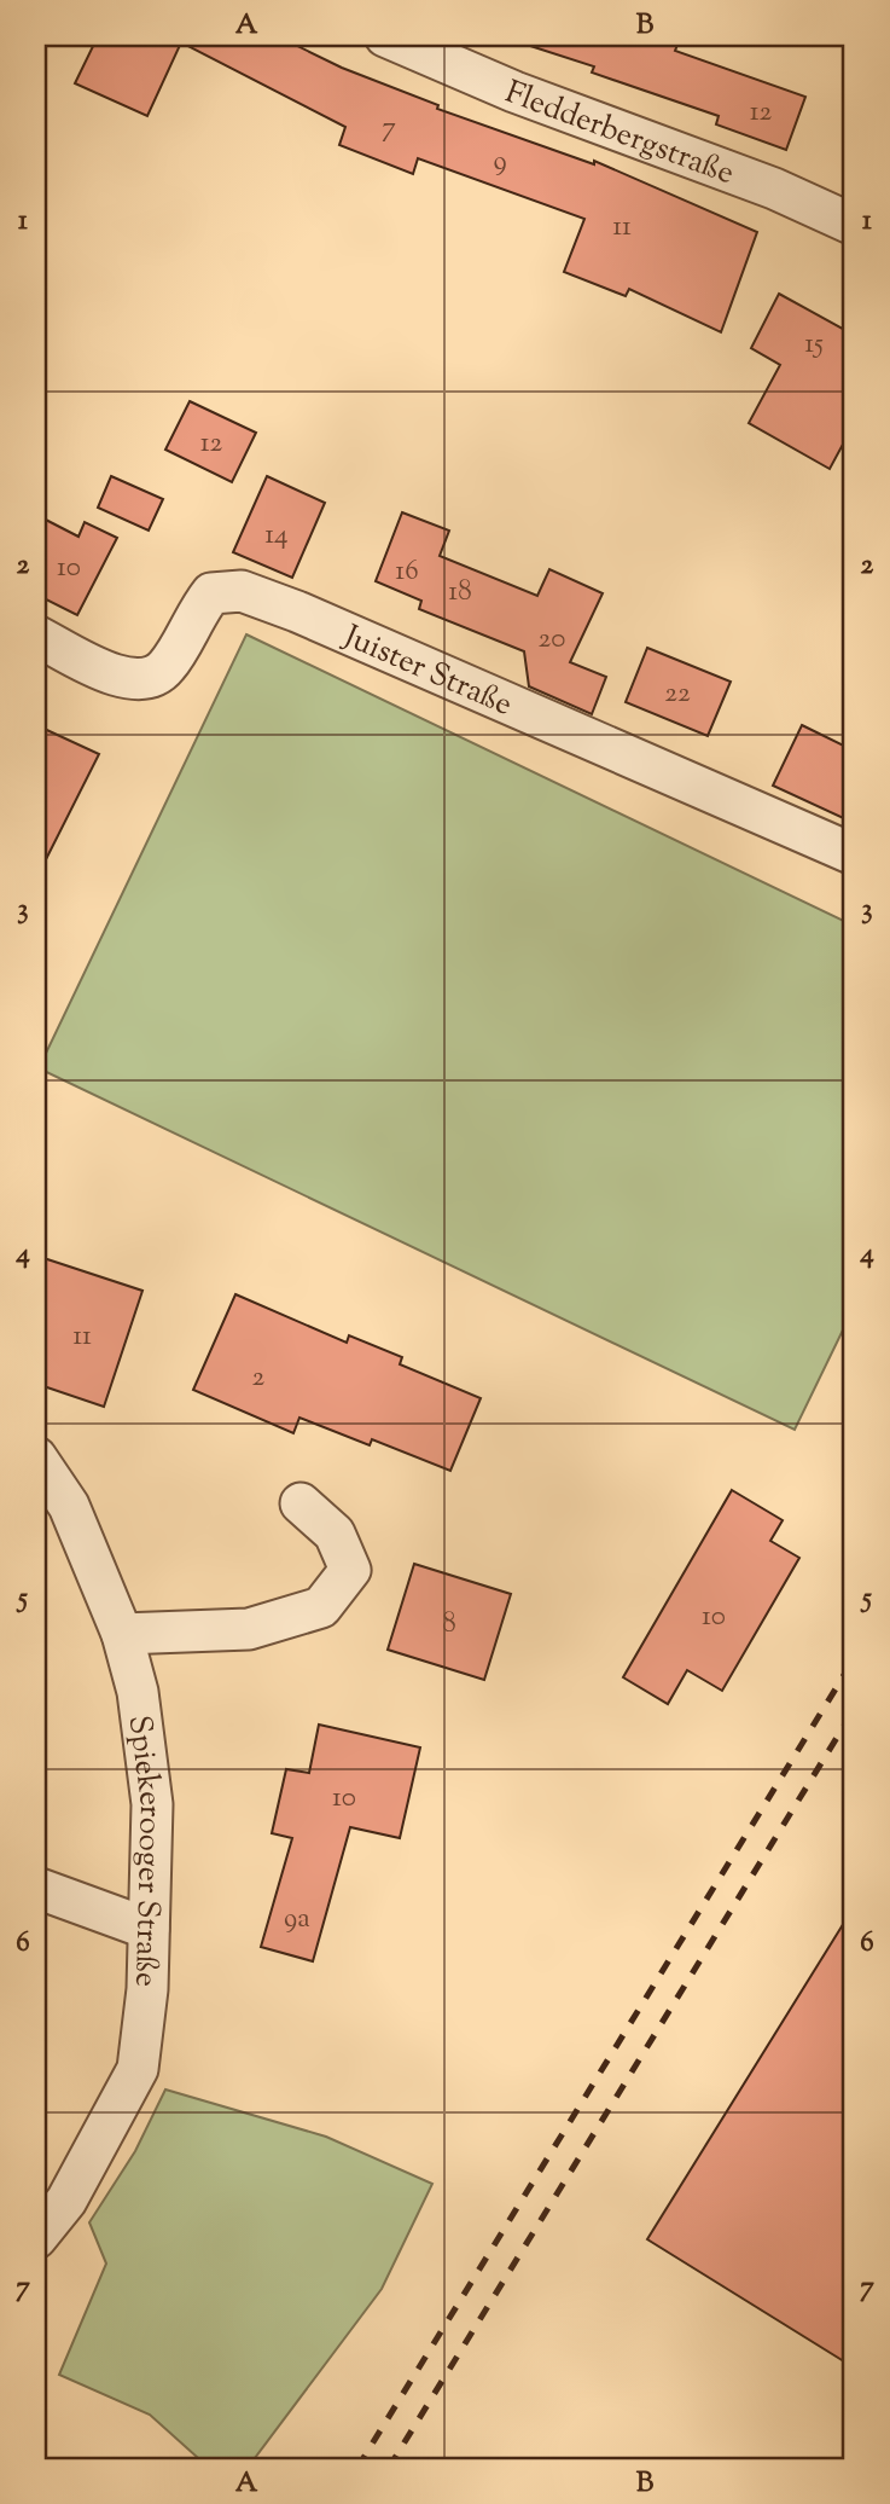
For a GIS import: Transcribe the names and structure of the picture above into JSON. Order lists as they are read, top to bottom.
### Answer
{
  "streets": {
    "street": ["Fledderbergstraße", "Juister Straße", "Spiekerooger Straße"]
  },
  "house_numbers": [
    "12",
    "7",
    "9",
    "11",
    "15",
    "12",
    "14",
    "10",
    "16",
    "18",
    "20",
    "22",
    "11",
    "2",
    "10",
    "8",
    "10",
    "9a"
  ],
  "grid": {
    "columns": ["A", "B"],
    "rows": [
      "1",
      "2",
      "3",
      "4",
      "5",
      "6",
      "7"
    ]
  }
}
